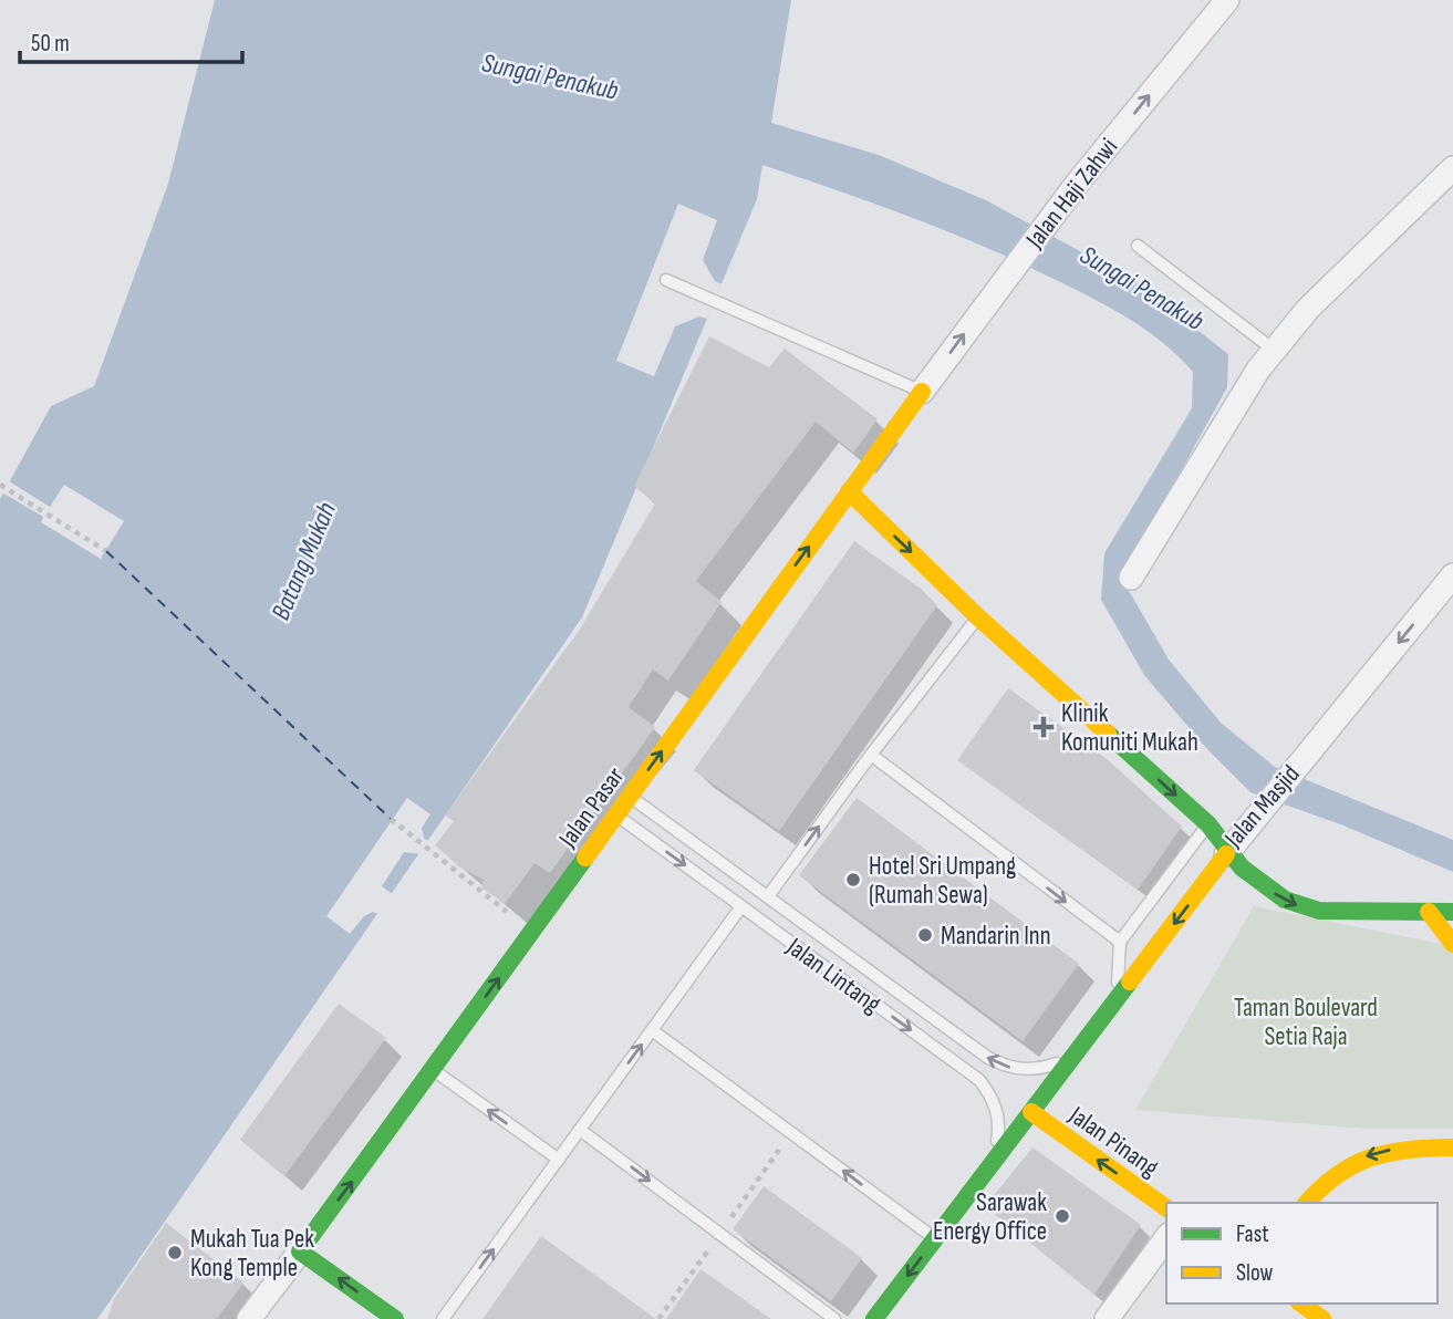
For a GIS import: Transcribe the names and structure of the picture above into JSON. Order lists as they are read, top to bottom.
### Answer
{
  "streets": {
    "street": [
      "Jalan Haji Zahwi",
      "Jalan Masjid",
      "Jalan Pasar",
      "Jalan Pinang"
    ],
    "lane": ["Jalan Lintang"]
  },
  "crossings": [
    ["Jalan Haji Zahwi", "Jalan Pasar"],
    ["Jalan Masjid", "Jalan Pasar"],
    ["Jalan Pasar", "Jalan Lintang"]
  ],
  "one_way": ["Jalan Haji Zahwi", "Jalan Pasar", "Jalan Pinang"],
  "water": ["Sungai Penakub", "Batang Mukah"],
  "parks": ["Taman Boulevard Setia Raja"],
  "places": {
    "health": ["Klinik Komuniti Mukah"],
    "other": [
      "Hotel Sri Umpang (Rumah Sewa)",
      "Mandarin Inn",
      "Sarawak Energy Office",
      "Mukah Tua Pek Kong Temple"
    ]
  },
  "legend": ["Fast", "Slow"],
  "scale_bar": "50 m"
}
